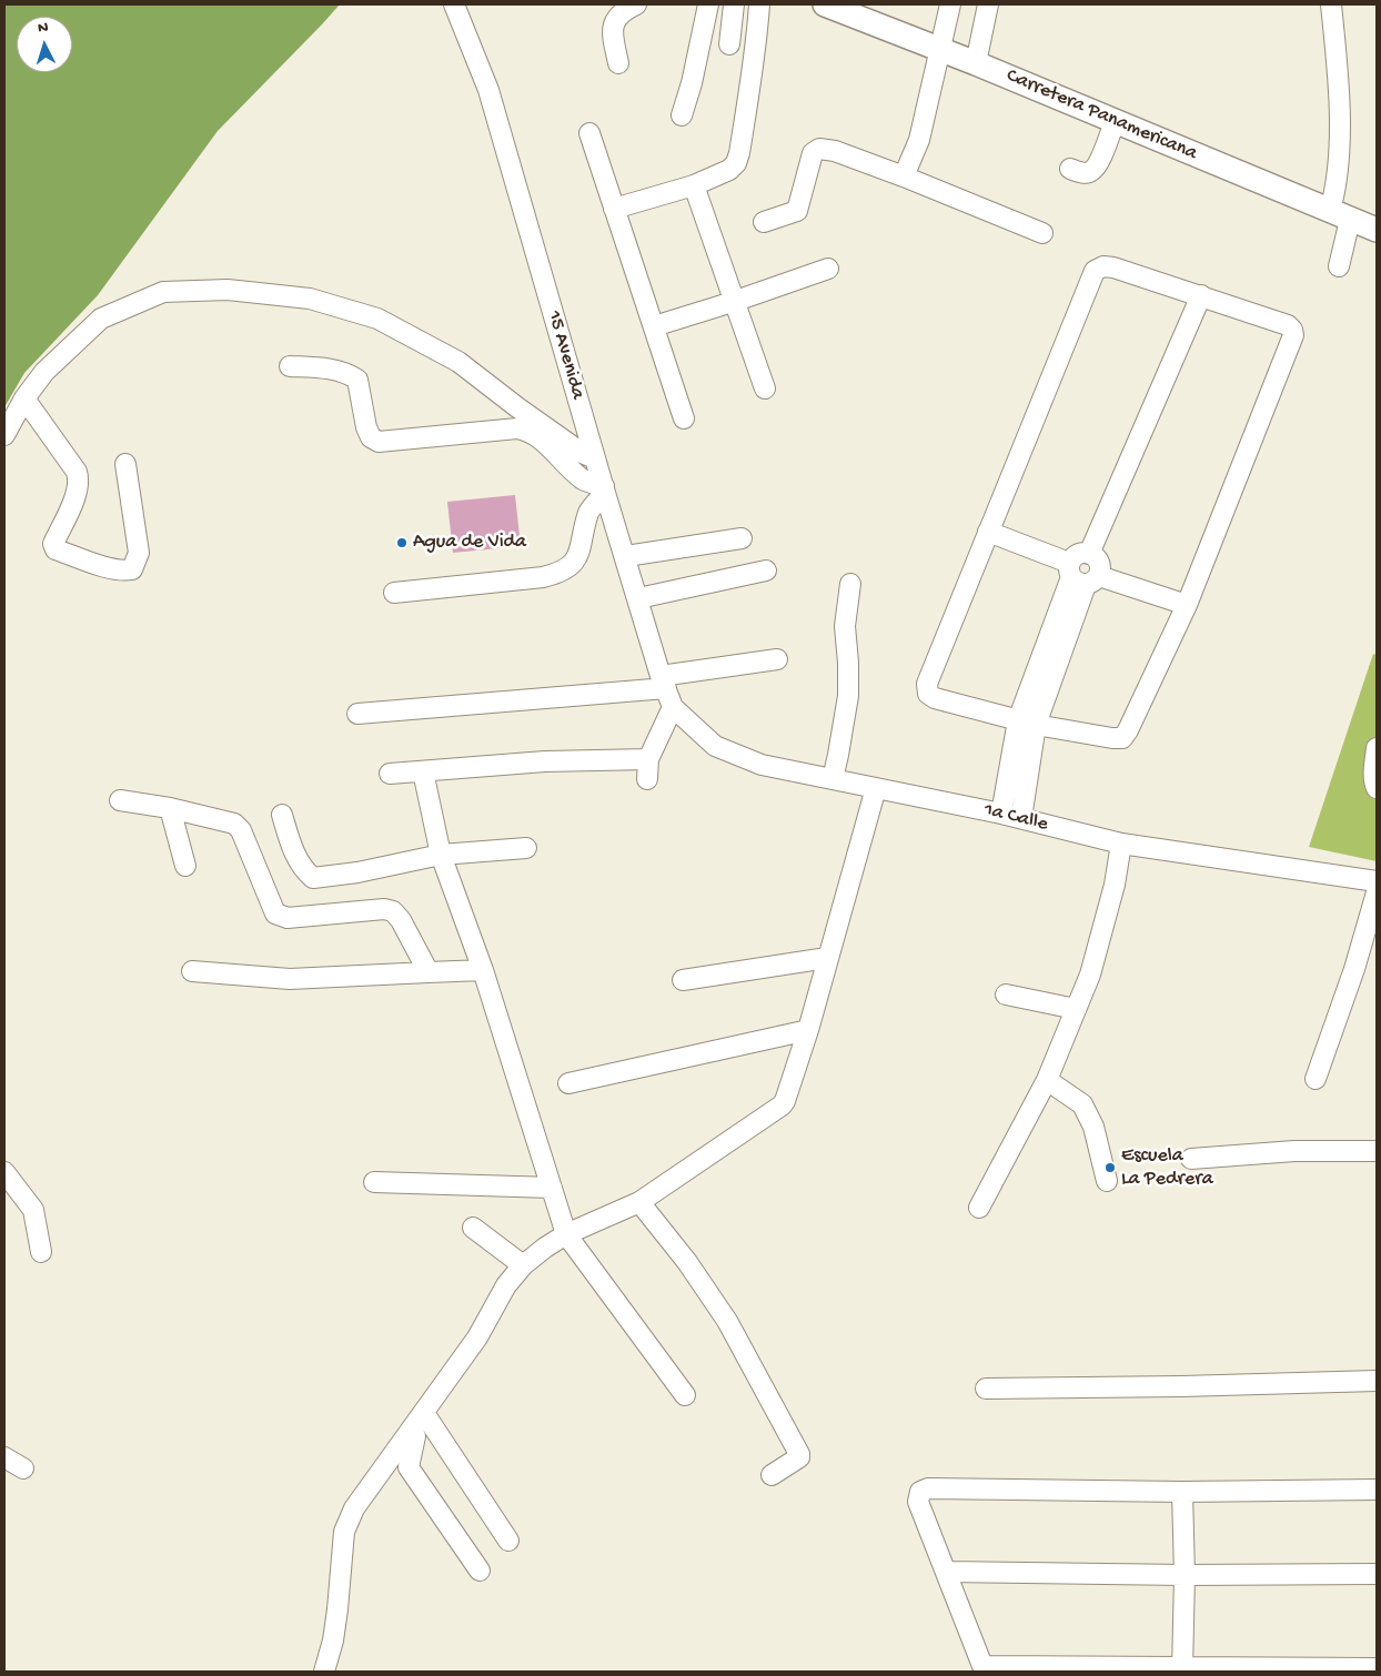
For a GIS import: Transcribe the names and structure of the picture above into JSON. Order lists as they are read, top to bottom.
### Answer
{
  "streets": {
    "main road": ["Carretera Panamericana"],
    "street": ["15 Avenida", "1a Calle"]
  },
  "crossings": [
    ["15 Avenida", "1a Calle"]
  ],
  "places": ["Agua de Vida", "Escuela La Pedrera"],
  "north": "top"
}
